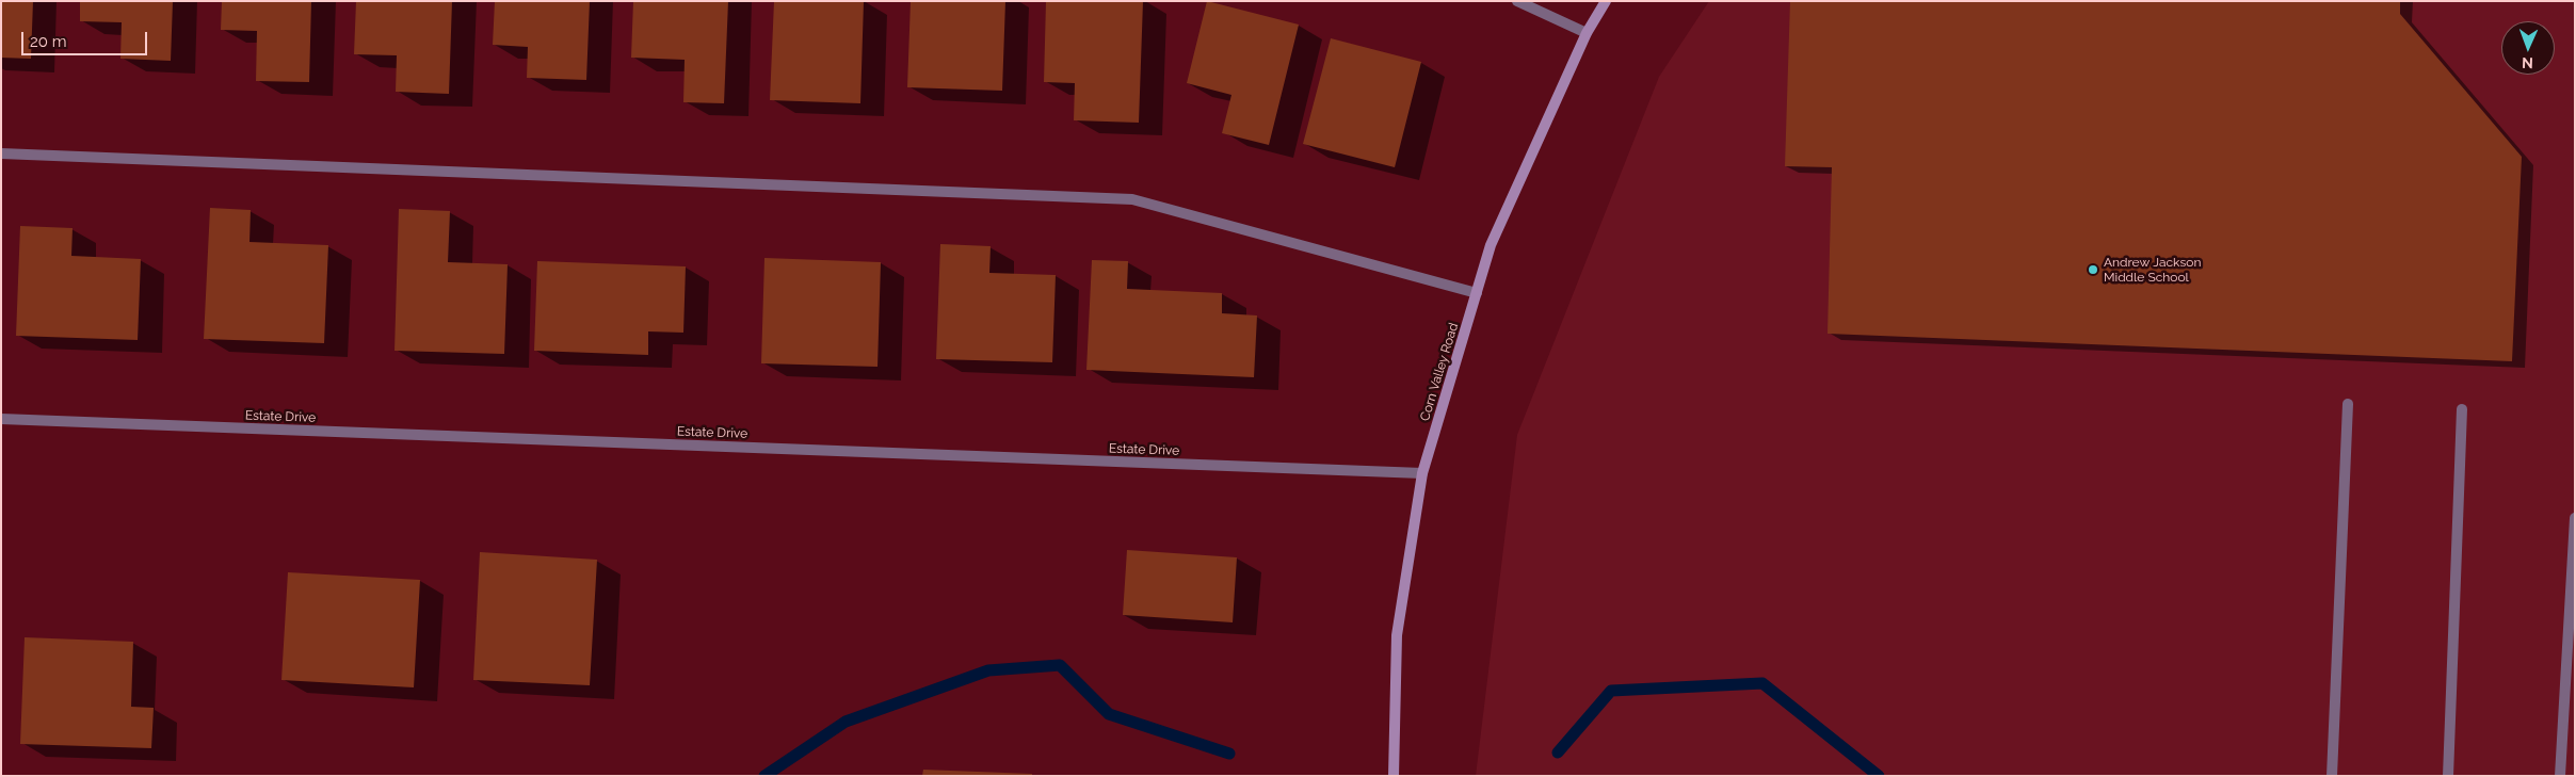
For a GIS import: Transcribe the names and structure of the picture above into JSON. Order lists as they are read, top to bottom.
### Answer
{
  "streets": {
    "main road": ["Corn Valley Road"],
    "street": ["Estate Drive"]
  },
  "crossings": [
    ["Corn Valley Road", "Estate Drive"]
  ],
  "places": ["Andrew Jackson Middle School"],
  "scale_bar": "20 m",
  "north": "bottom"
}
